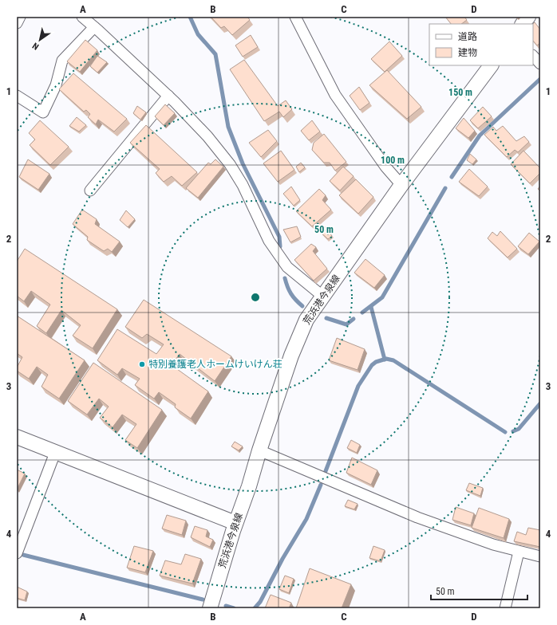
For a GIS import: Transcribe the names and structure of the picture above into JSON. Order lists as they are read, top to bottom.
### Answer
{
  "streets": {
    "main road": ["荒浜港今泉線"]
  },
  "places": ["特別養護老人ホームけいけん荘"],
  "legend": ["道路", "建物"],
  "scale_bar": "50 m",
  "north": "bottom left",
  "grid": {
    "columns": [
      "A",
      "B",
      "C",
      "D"
    ],
    "rows": [
      "1",
      "2",
      "3",
      "4"
    ]
  },
  "rings": ["150 m", "100 m", "50 m"]
}
